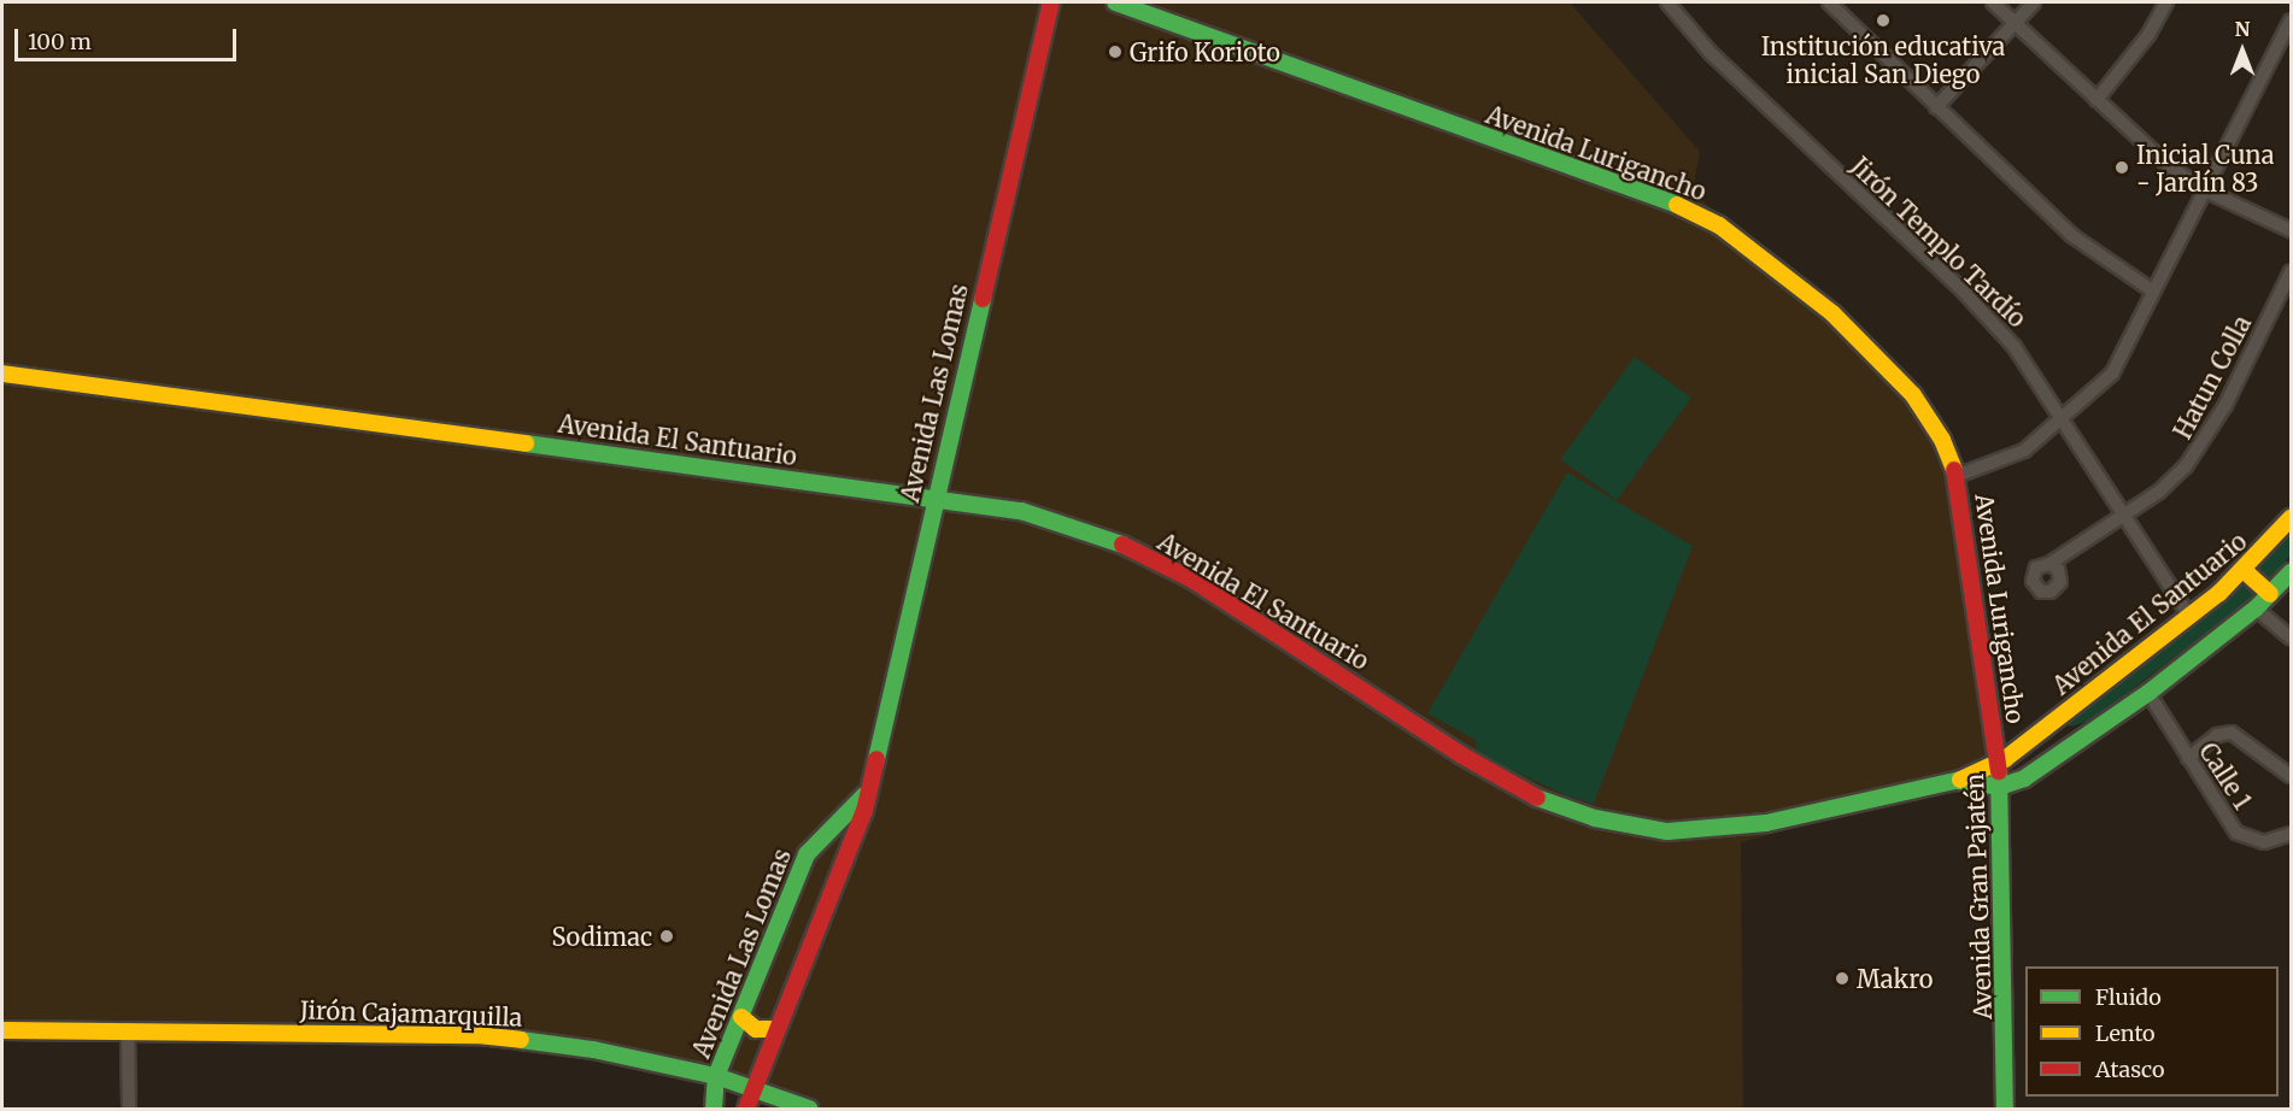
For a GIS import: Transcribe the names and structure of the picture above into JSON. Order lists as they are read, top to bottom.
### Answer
{
  "streets": {
    "street": [
      "Avenida Lurigancho",
      "Jirón Templo Tardío",
      "Hatun Colla",
      "Avenida Las Lomas",
      "Avenida El Santuario",
      "Calle 1",
      "Avenida Gran Pajatén",
      "Jirón Cajamarquilla"
    ]
  },
  "crossings": [
    ["Avenida Lurigancho", "Avenida El Santuario"],
    ["Avenida Lurigancho", "Avenida Gran Pajatén"],
    ["Jirón Templo Tardío", "Hatun Colla"],
    ["Jirón Templo Tardío", "Avenida El Santuario"],
    ["Avenida Las Lomas", "Avenida El Santuario"],
    ["Avenida Las Lomas", "Jirón Cajamarquilla"],
    ["Avenida El Santuario", "Avenida Gran Pajatén"]
  ],
  "places": [
    "Institución educativa inicial San Diego",
    "Grifo Korioto",
    "Inicial Cuna - Jardín 83",
    "Sodimac",
    "Makro"
  ],
  "legend": ["Fluido", "Lento", "Atasco"],
  "scale_bar": "100 m",
  "north": "top"
}
